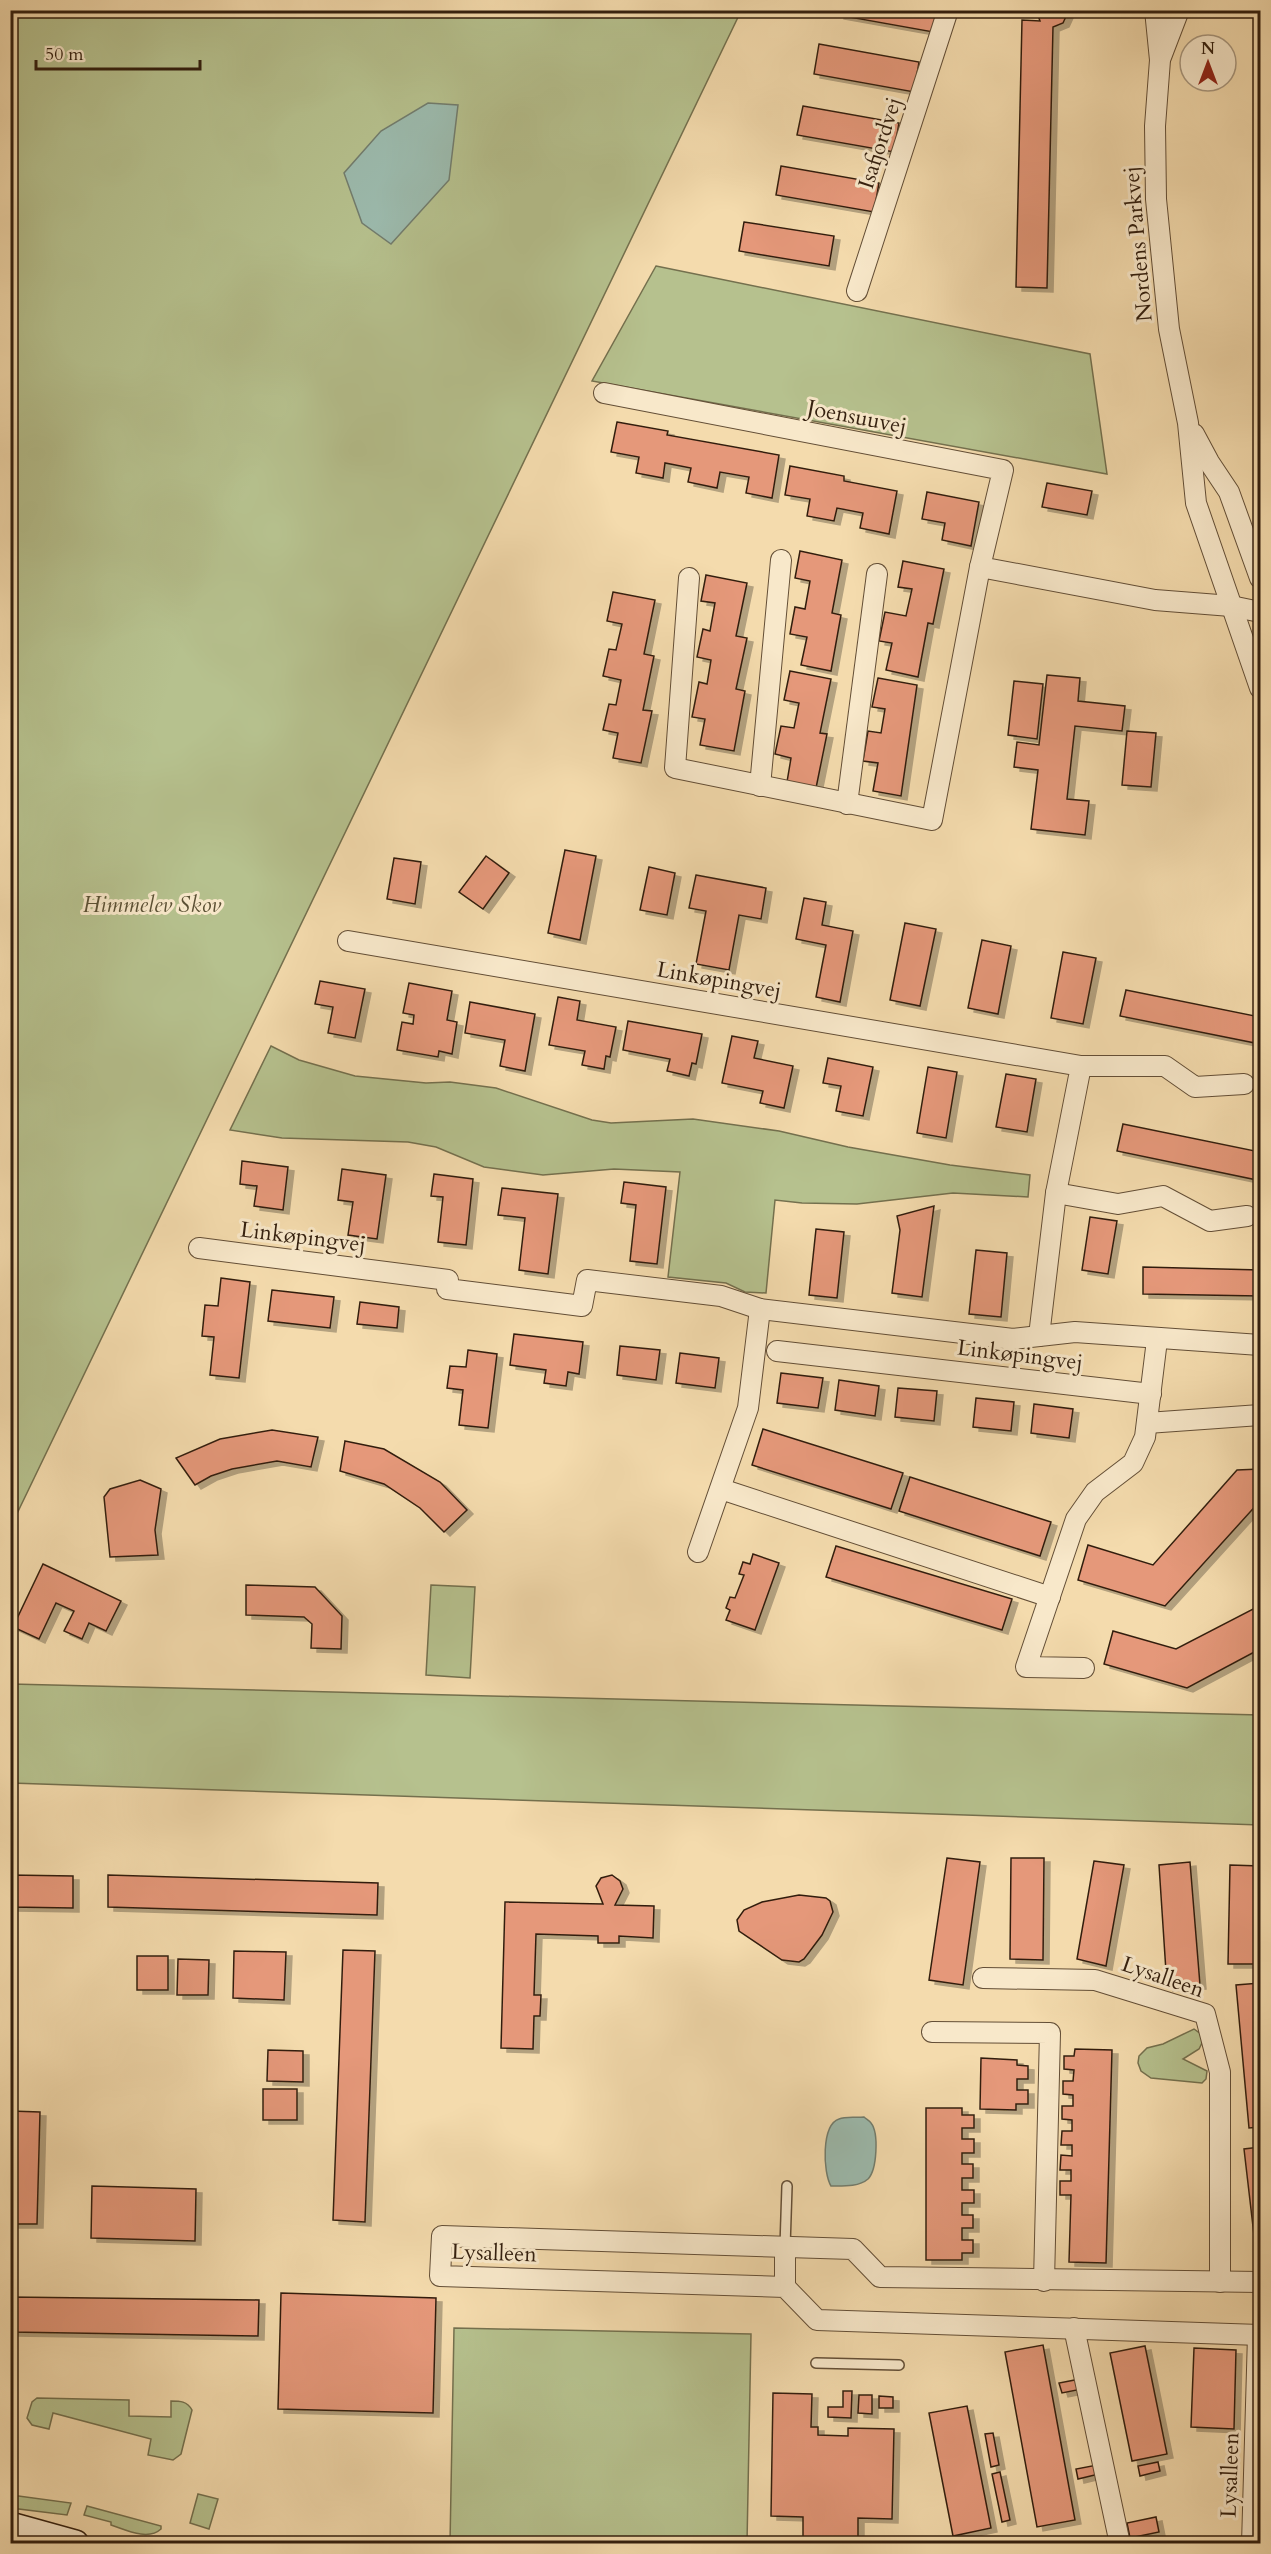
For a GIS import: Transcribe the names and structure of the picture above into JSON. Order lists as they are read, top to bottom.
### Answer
{
  "streets": {
    "street": [
      "Isafjordvej",
      "Nordens Parkvej",
      "Joensuuvej",
      "Linkøpingvej",
      "Lysalleen"
    ]
  },
  "parks": ["Himmelev Skov"],
  "scale_bar": "50 m",
  "north": "top"
}
